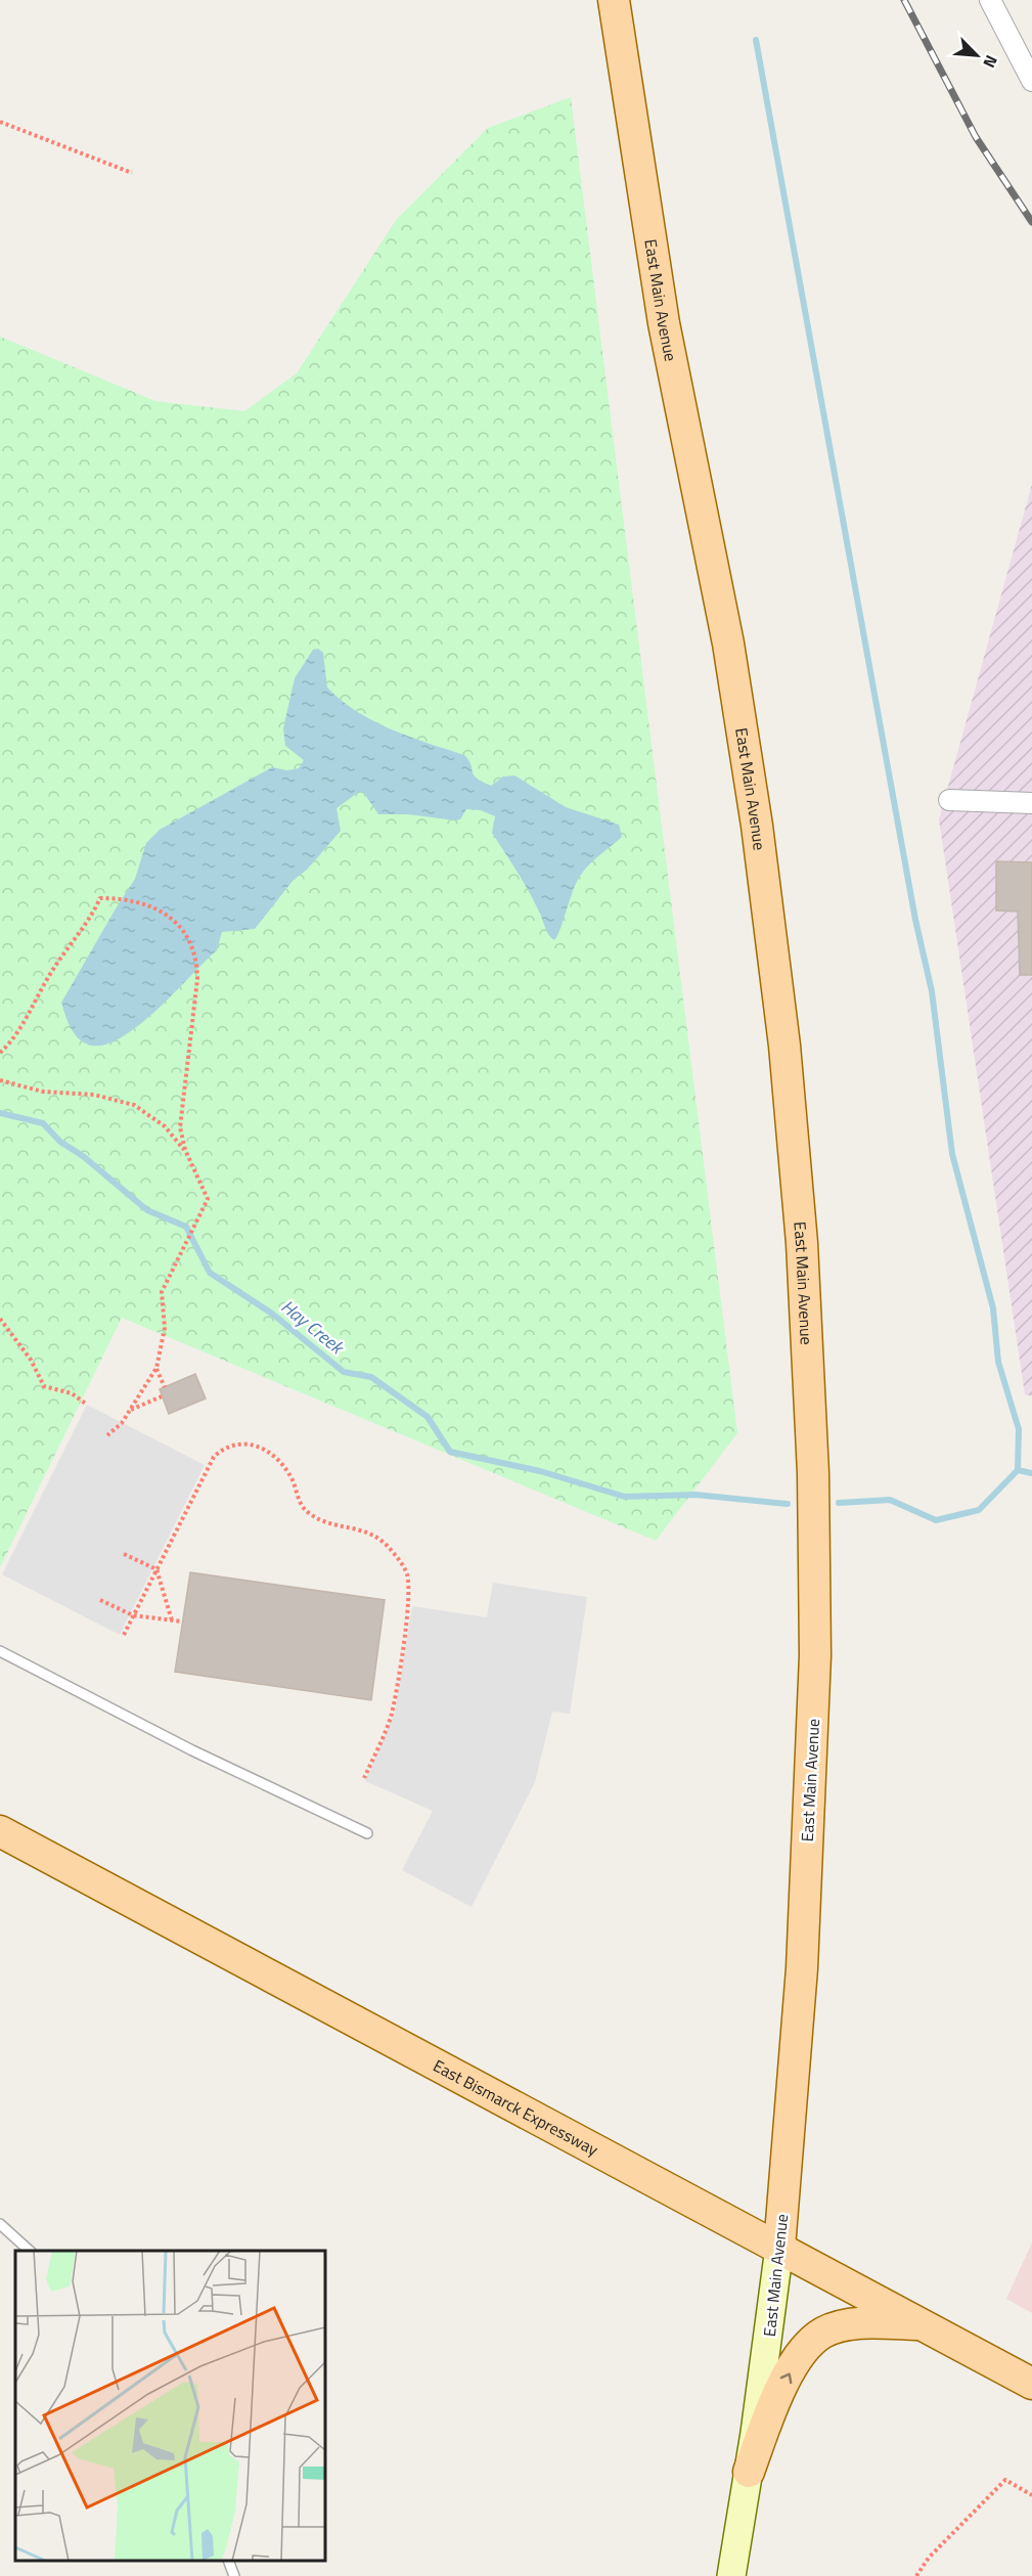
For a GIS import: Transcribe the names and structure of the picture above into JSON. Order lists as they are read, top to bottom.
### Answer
{
  "streets": {
    "main road": ["East Main Avenue", "East Bismarck Expressway"]
  },
  "crossings": [
    ["East Main Avenue", "East Bismarck Expressway"]
  ],
  "water": ["Hay Creek"],
  "north": "bottom right"
}
